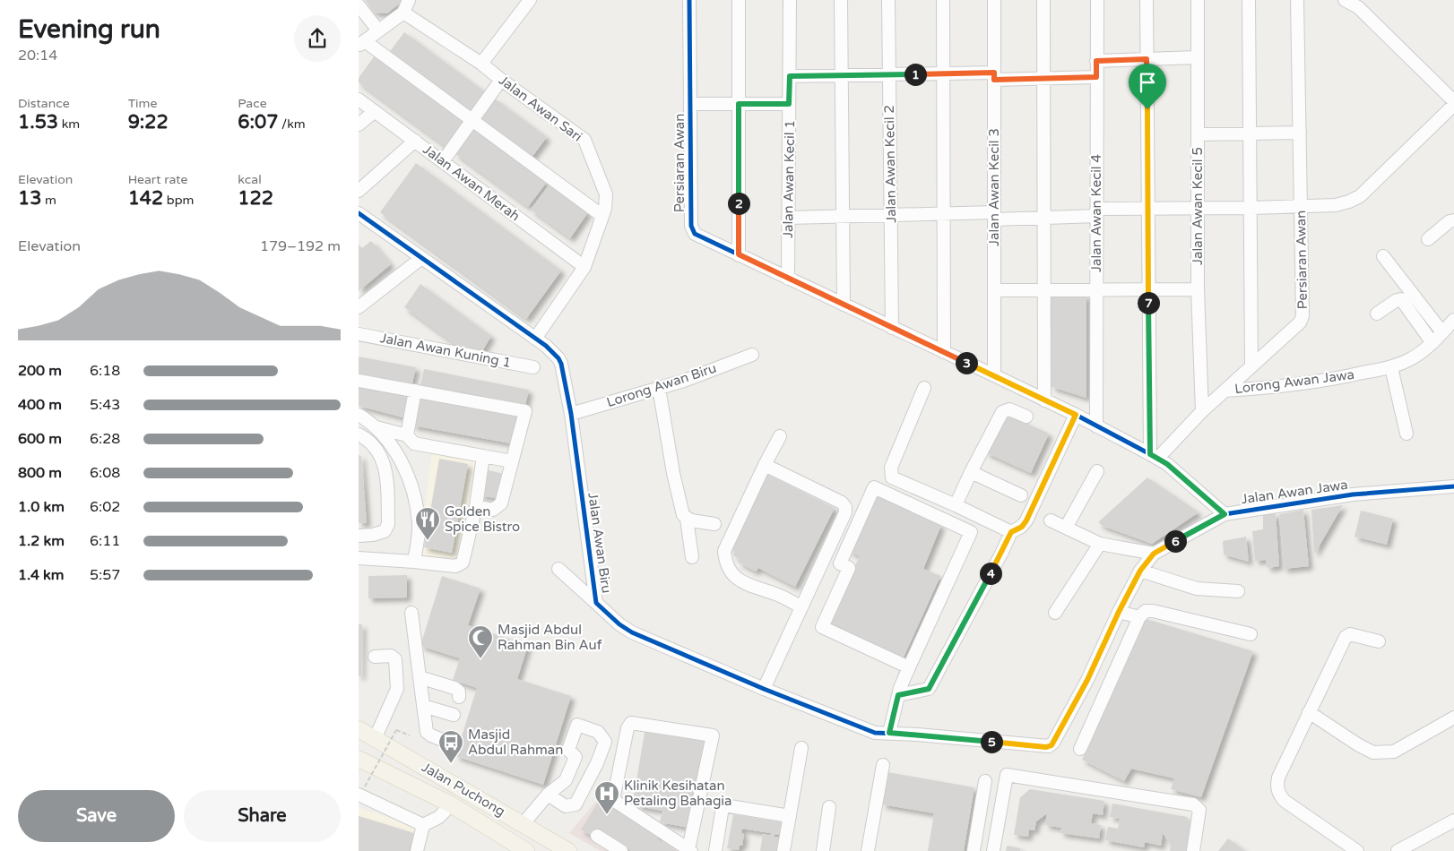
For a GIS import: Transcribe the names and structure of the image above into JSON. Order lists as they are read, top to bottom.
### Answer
{
  "streets": {
    "main road": ["Jalan Puchong"],
    "street": [
      "Jalan Awan Sari",
      "Persiaran Awan",
      "Jalan Awan Kecil 2",
      "Jalan Awan Kecil 1",
      "Jalan Awan Merah",
      "Jalan Awan Kecil 3",
      "Jalan Awan Kecil 5",
      "Jalan Awan Kecil 4",
      "Jalan Awan Kuning 1",
      "Lorong Awan Jawa",
      "Lorong Awan Biru",
      "Jalan Awan Jawa",
      "Jalan Awan Biru"
    ]
  },
  "crossings": [
    ["Jalan Awan Sari", "Jalan Awan Merah"],
    ["Jalan Awan Sari", "Jalan Awan Biru"],
    ["Persiaran Awan", "Jalan Awan Kecil 2"],
    ["Persiaran Awan", "Jalan Awan Kecil 1"],
    ["Persiaran Awan", "Jalan Awan Kecil 3"],
    ["Persiaran Awan", "Jalan Awan Kecil 5"],
    ["Persiaran Awan", "Jalan Awan Kecil 4"],
    ["Persiaran Awan", "Lorong Awan Jawa"],
    ["Persiaran Awan", "Jalan Awan Jawa"],
    ["Lorong Awan Biru", "Jalan Awan Biru"],
    ["Jalan Awan Jawa", "Jalan Awan Biru"]
  ],
  "places": {
    "restaurant": ["Golden Spice Bistro"],
    "mosque": ["Masjid Abdul Rahman Bin Auf"],
    "bus stop": ["Masjid Abdul Rahman"],
    "hospital": ["Klinik Kesihatan Petaling Bahagia"]
  },
  "page": {
    "heading": ["Evening run", "20:14"],
    "pins": [
      "1",
      "2",
      "7",
      "3",
      "6",
      "4",
      "5"
    ],
    "stats": [
      ["Distance", "1.53 km"],
      ["Time", "9:22"],
      ["Pace", "6:07 /km"],
      ["Elevation", "13 m"],
      ["Heart rate", "142 bpm"],
      ["kcal", "122"]
    ],
    "chart": ["Elevation", "179–192 m"],
    "list": [
      {
        "name": "200 m",
        "note": "6:18"
      },
      {
        "name": "400 m",
        "note": "5:43"
      },
      {
        "name": "600 m",
        "note": "6:28"
      },
      {
        "name": "800 m",
        "note": "6:08"
      },
      {
        "name": "1.0 km",
        "note": "6:02"
      },
      {
        "name": "1.2 km",
        "note": "6:11"
      },
      {
        "name": "1.4 km",
        "note": "5:57"
      }
    ],
    "buttons": ["Save", "Share"]
  }
}
